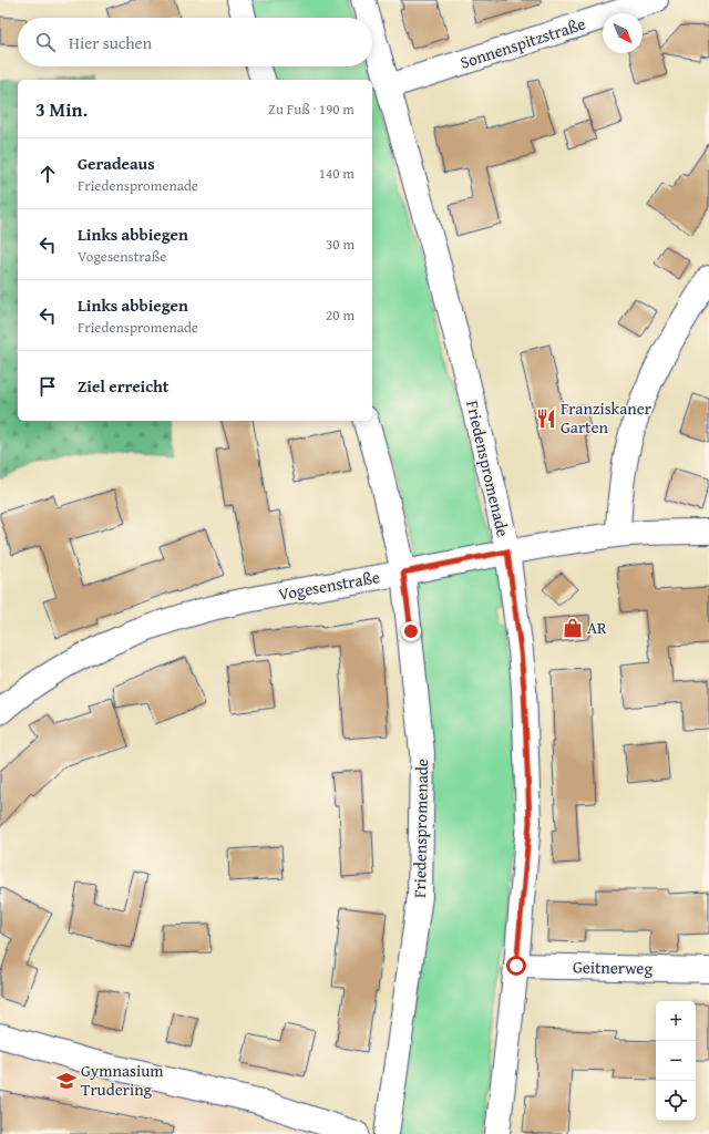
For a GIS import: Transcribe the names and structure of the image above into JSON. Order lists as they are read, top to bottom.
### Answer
{
  "streets": {
    "street": [
      "Sonnenspitzstraße",
      "Friedenspromenade",
      "Vogesenstraße",
      "Geitnerweg"
    ]
  },
  "crossings": [
    ["Sonnenspitzstraße", "Friedenspromenade"],
    ["Friedenspromenade", "Vogesenstraße"],
    ["Friedenspromenade", "Geitnerweg"]
  ],
  "places": {
    "restaurant": ["Franziskaner Garten"],
    "shop": ["AR"],
    "school or university": ["Gymnasium Trudering"]
  },
  "north": "bottom right",
  "page": {
    "search": "Hier suchen",
    "heading": ["3 Min.", "Zu Fuß · 190 m"],
    "list": [
      ["Geradeaus", "Friedenspromenade", "140 m"],
      ["Links abbiegen", "Vogesenstraße", "30 m"],
      ["Links abbiegen", "Friedenspromenade", "20 m"],
      "Ziel erreicht"
    ],
    "map_buttons": ["+", "−"]
  }
}
